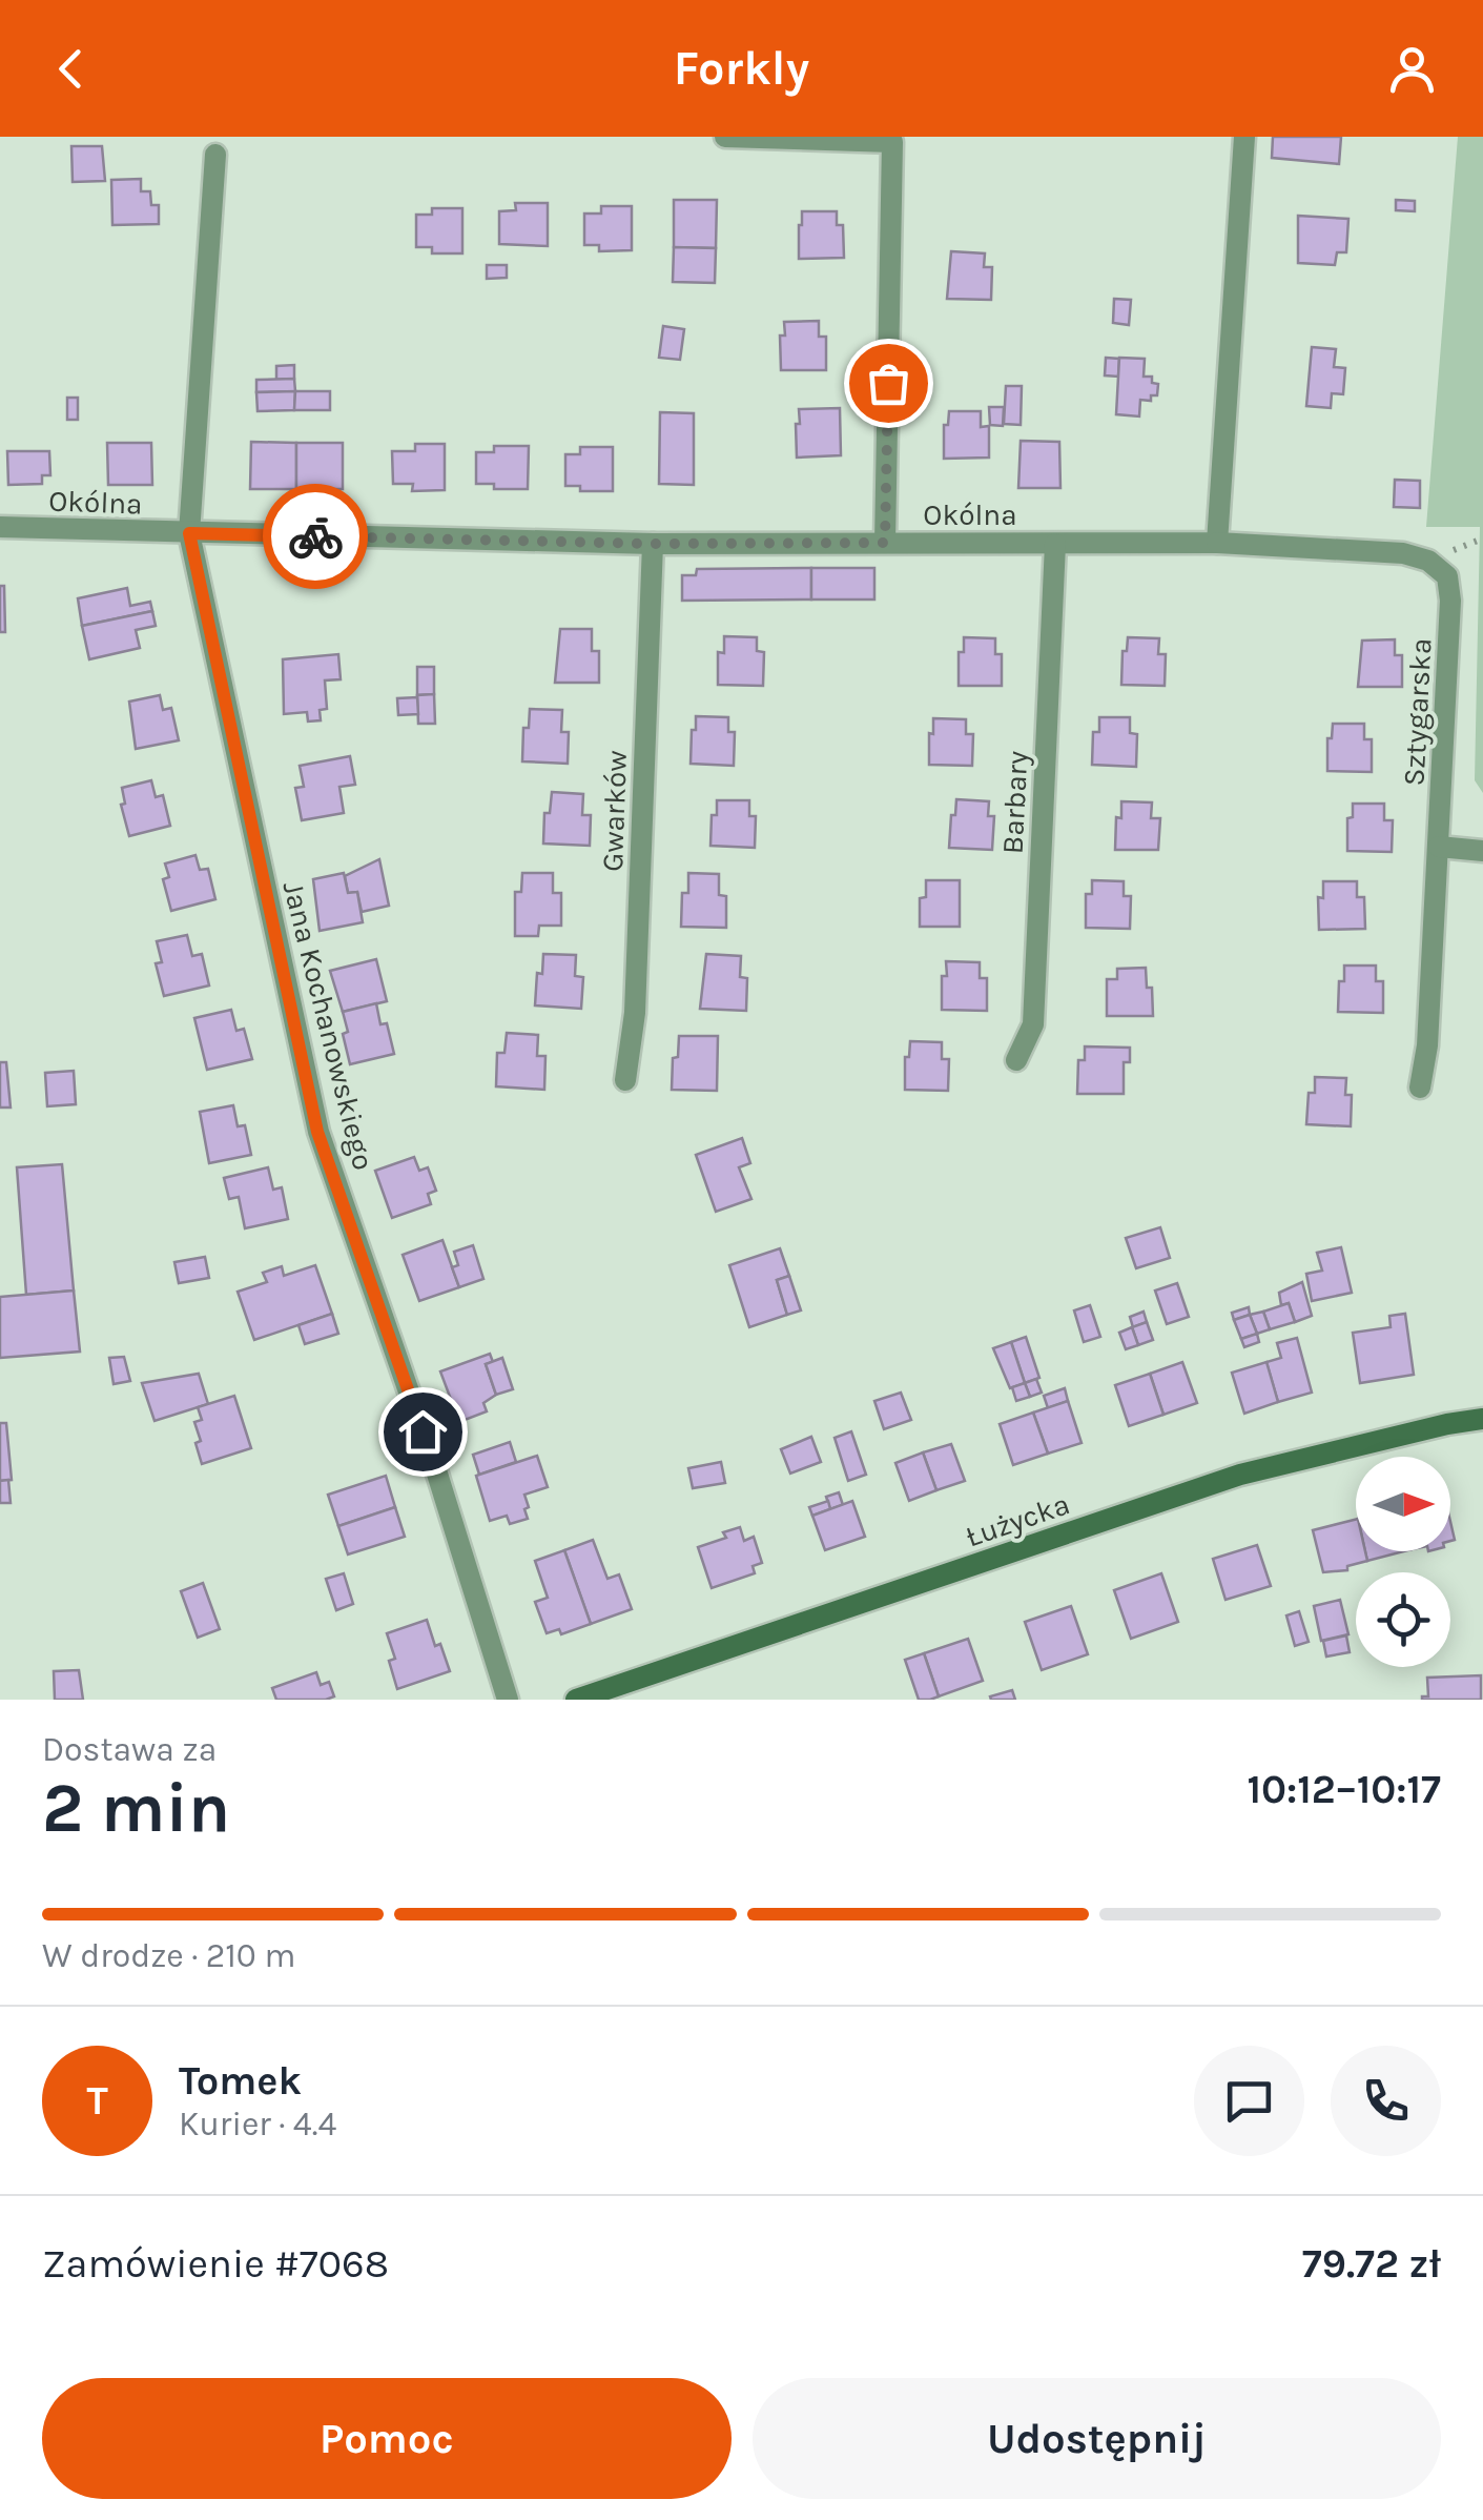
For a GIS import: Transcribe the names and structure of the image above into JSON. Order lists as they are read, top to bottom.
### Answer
{
  "streets": {
    "main road": ["Łużycka"],
    "street": [
      "Okólna",
      "Sztygarska",
      "Barbary",
      "Gwarków",
      "Jana Kochanowskiego"
    ]
  },
  "crossings": [
    ["Okólna", "Sztygarska"],
    ["Okólna", "Barbary"],
    ["Okólna", "Gwarków"],
    ["Okólna", "Jana Kochanowskiego"]
  ],
  "north": "right",
  "page": {
    "header": "Forkly",
    "heading": ["2 min", "Dostawa za", "10:12–10:17"],
    "panel": [
      "Tomek",
      "Kurier · 4.4",
      "Zamówienie #7068",
      "79.72 zł"
    ],
    "bar": "W drodze · 210 m",
    "round": "T",
    "buttons": ["Pomoc", "Udostępnij"]
  }
}
